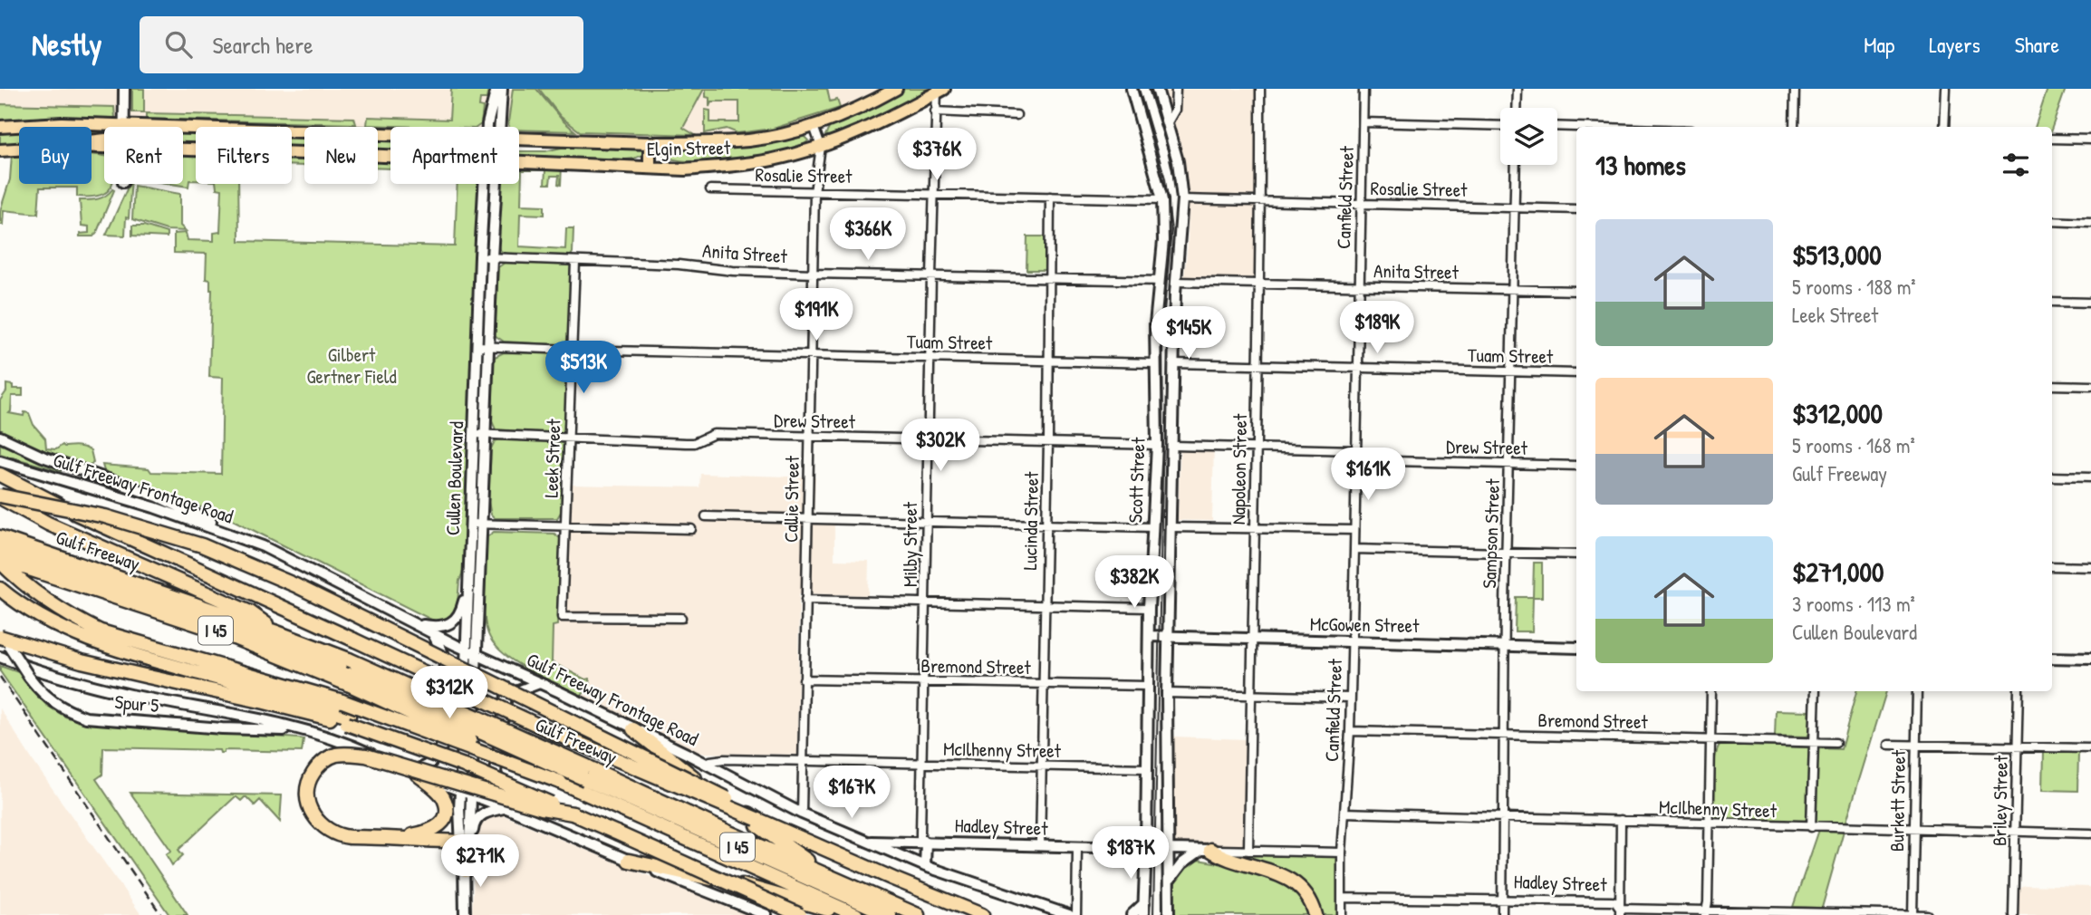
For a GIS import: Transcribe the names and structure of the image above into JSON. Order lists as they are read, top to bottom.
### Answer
{
  "streets": {
    "highway": ["Gulf Freeway", "I 45"],
    "main road": [
      "Elgin Street",
      "Cullen Boulevard",
      "Scott Street",
      "Gulf Freeway Frontage Road",
      "McGowen Street",
      "Spur 5",
      "Hadley Street"
    ],
    "street": [
      "Rosalie Street",
      "Canfield Street",
      "Anita Street",
      "Tuam Street",
      "Drew Street",
      "Leek Street",
      "Napoleon Street",
      "Callie Street",
      "Lucinda Street",
      "Sampson Street",
      "Milby Street",
      "Bremond Street",
      "McIlhenny Street",
      "Burkett Street",
      "Briley Street"
    ]
  },
  "crossings": [
    ["Elgin Street", "Callie Street"],
    ["Elgin Street", "Milby Street"],
    ["Rosalie Street", "Canfield Street"],
    ["Rosalie Street", "Napoleon Street"],
    ["Rosalie Street", "Scott Street"],
    ["Rosalie Street", "Callie Street"],
    ["Rosalie Street", "Lucinda Street"],
    ["Rosalie Street", "Sampson Street"],
    ["Rosalie Street", "Milby Street"],
    ["Canfield Street", "Anita Street"],
    ["Canfield Street", "Tuam Street"],
    ["Canfield Street", "Drew Street"],
    ["Canfield Street", "McGowen Street"],
    ["Canfield Street", "Bremond Street"],
    ["Canfield Street", "McIlhenny Street"],
    ["Canfield Street", "Hadley Street"],
    ["Anita Street", "Leek Street"],
    ["Anita Street", "Napoleon Street"],
    ["Anita Street", "Cullen Boulevard"],
    ["Anita Street", "Scott Street"],
    ["Anita Street", "Callie Street"],
    ["Anita Street", "Lucinda Street"],
    ["Anita Street", "Sampson Street"],
    ["Anita Street", "Milby Street"],
    ["Tuam Street", "Leek Street"],
    ["Tuam Street", "Napoleon Street"],
    ["Tuam Street", "Cullen Boulevard"],
    ["Tuam Street", "Scott Street"],
    ["Tuam Street", "Callie Street"],
    ["Tuam Street", "Lucinda Street"],
    ["Tuam Street", "Sampson Street"],
    ["Tuam Street", "Milby Street"],
    ["Drew Street", "Leek Street"],
    ["Drew Street", "Cullen Boulevard"],
    ["Drew Street", "Scott Street"],
    ["Drew Street", "Callie Street"],
    ["Drew Street", "Lucinda Street"],
    ["Drew Street", "Sampson Street"],
    ["Drew Street", "Milby Street"],
    ["Napoleon Street", "McGowen Street"],
    ["Napoleon Street", "Hadley Street"],
    ["Cullen Boulevard", "Gulf Freeway Frontage Road"],
    ["Scott Street", "McGowen Street"],
    ["Scott Street", "Bremond Street"],
    ["Scott Street", "McIlhenny Street"],
    ["Scott Street", "Hadley Street"],
    ["Gulf Freeway Frontage Road", "Callie Street"],
    ["Gulf Freeway Frontage Road", "McIlhenny Street"],
    ["Gulf Freeway Frontage Road", "Hadley Street"],
    ["Callie Street", "Bremond Street"],
    ["Callie Street", "McIlhenny Street"],
    ["Lucinda Street", "Bremond Street"],
    ["Lucinda Street", "McIlhenny Street"],
    ["Lucinda Street", "Hadley Street"],
    ["Sampson Street", "McGowen Street"],
    ["Sampson Street", "Bremond Street"],
    ["Sampson Street", "McIlhenny Street"],
    ["Sampson Street", "Hadley Street"],
    ["Milby Street", "Bremond Street"],
    ["Milby Street", "McIlhenny Street"],
    ["Milby Street", "Hadley Street"],
    ["McIlhenny Street", "Burkett Street"],
    ["McIlhenny Street", "Briley Street"],
    ["Burkett Street", "Hadley Street"]
  ],
  "parks": ["Gilbert Gertner Field"],
  "page": {
    "header": "Nestly",
    "search": "Search here",
    "nav": ["Map", "Layers", "Share"],
    "chip": [
      "Buy",
      "Rent",
      "Filters",
      "New",
      "Apartment"
    ],
    "heading": "13 homes",
    "price": [
      "$376K",
      "$366K",
      "$191K",
      "$189K",
      "$145K",
      "$513K",
      "$302K",
      "$161K",
      "$382K",
      "$312K",
      "$167K",
      "$187K",
      "$271K"
    ],
    "list": [
      {
        "name": "$513,000",
        "note": "5 rooms · 188 m² · Leek Street"
      },
      {
        "name": "$312,000",
        "note": "5 rooms · 168 m² · Gulf Freeway"
      },
      {
        "name": "$271,000",
        "note": "3 rooms · 113 m² · Cullen Boulevard"
      }
    ]
  }
}
